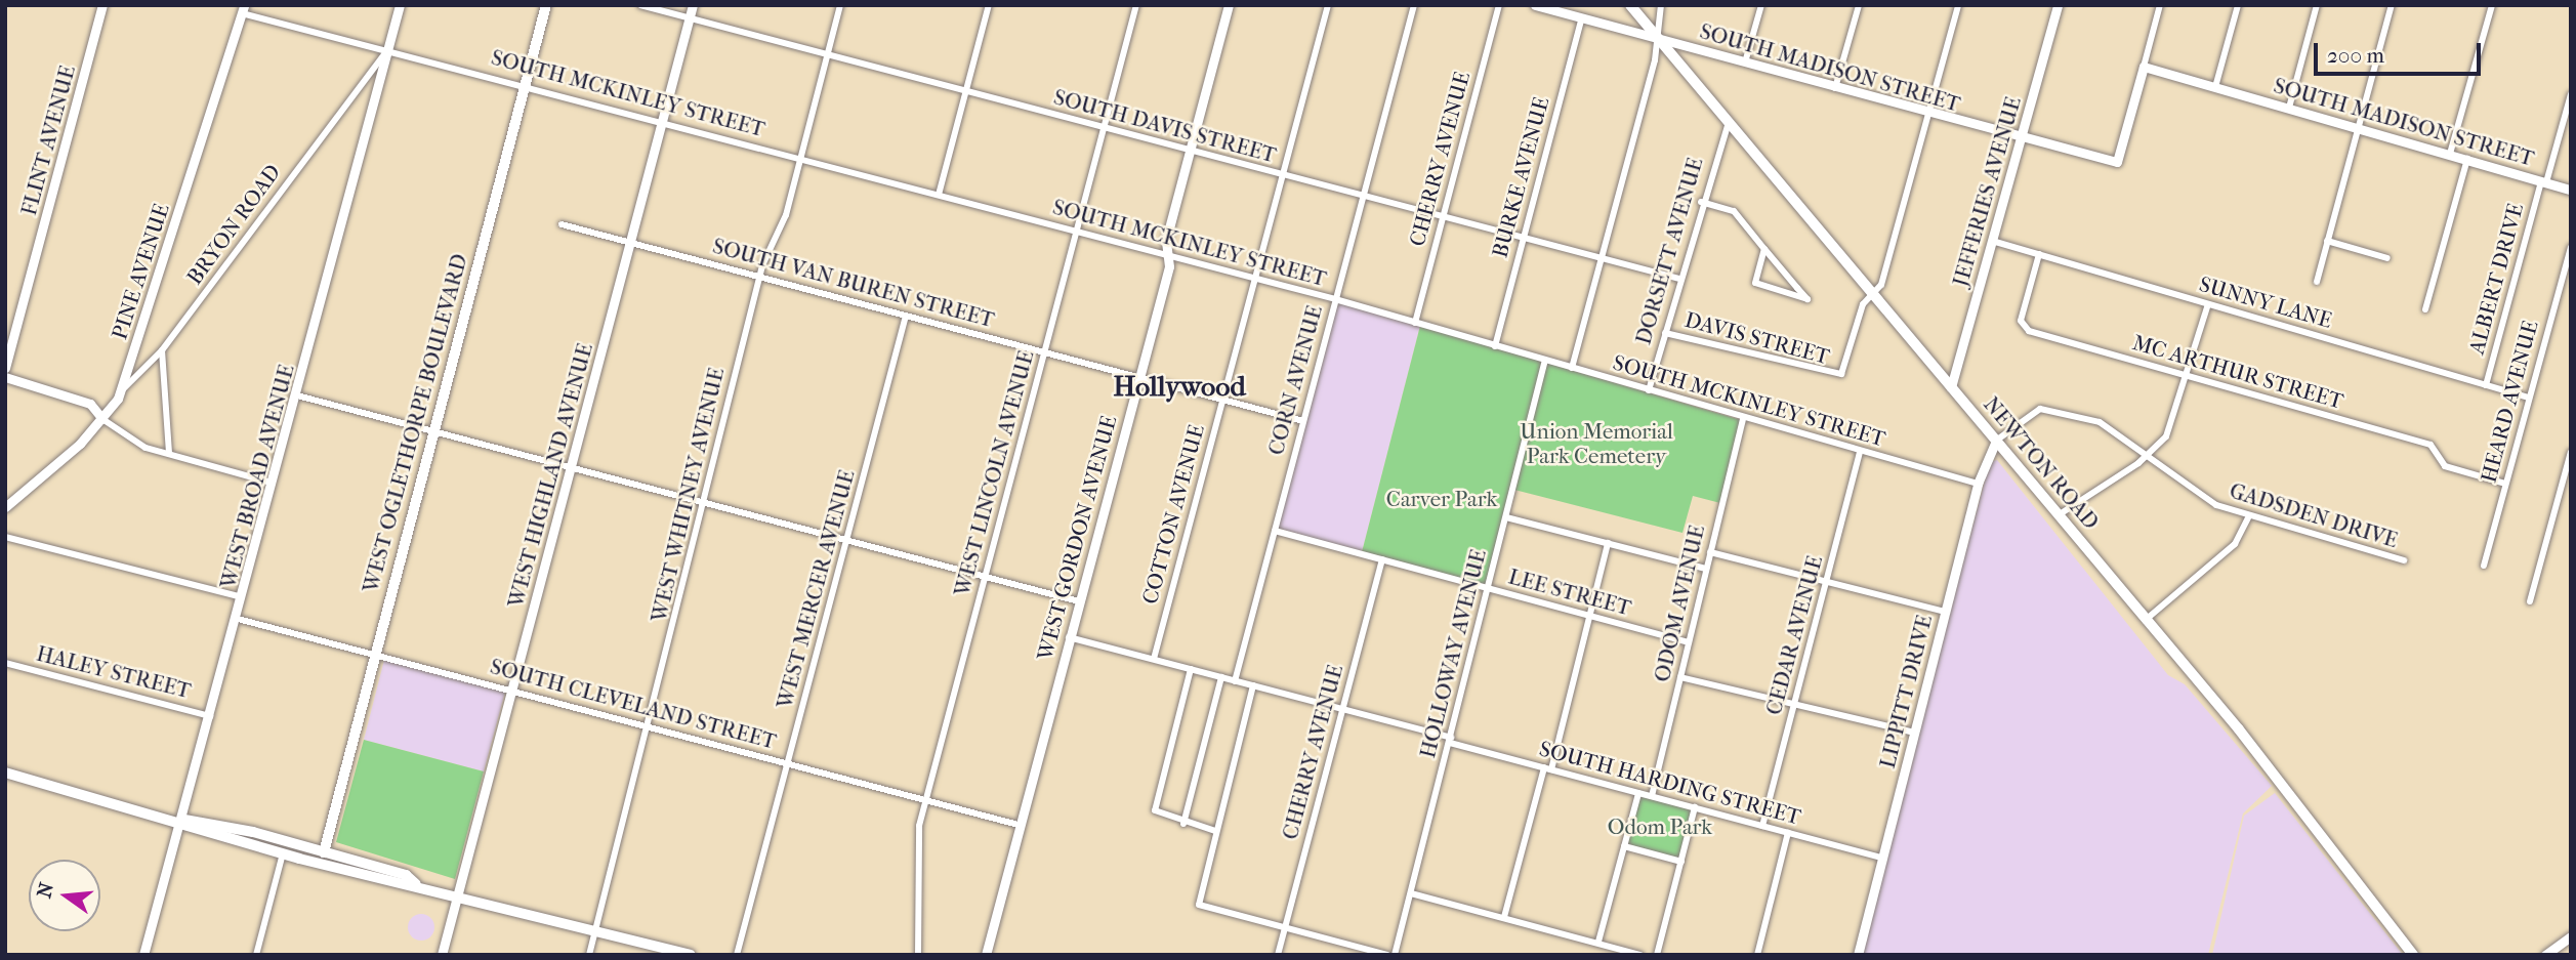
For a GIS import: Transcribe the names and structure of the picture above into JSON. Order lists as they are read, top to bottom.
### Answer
{
  "streets": {
    "main road": ["WEST OGLETHORPE BOULEVARD", "NEWTON ROAD"],
    "street": [
      "SOUTH MADISON STREET",
      "SOUTH MCKINLEY STREET",
      "SOUTH DAVIS STREET",
      "FLINT AVENUE",
      "CHERRY AVENUE",
      "BURKE AVENUE",
      "JEFFERIES AVENUE",
      "BRYON ROAD",
      "DORSETT AVENUE",
      "PINE AVENUE",
      "ALBERT DRIVE",
      "SOUTH VAN BUREN STREET",
      "SUNNY LANE",
      "DAVIS STREET",
      "MC ARTHUR STREET",
      "CORN AVENUE",
      "HEARD AVENUE",
      "WEST LINCOLN AVENUE",
      "WEST HIGHLAND AVENUE",
      "WEST BROAD AVENUE",
      "WEST WHITNEY AVENUE",
      "COTTON AVENUE",
      "GADSDEN DRIVE",
      "WEST GORDON AVENUE",
      "WEST MERCER AVENUE",
      "LEE STREET",
      "ODOM AVENUE",
      "CEDAR AVENUE",
      "HOLLOWAY AVENUE",
      "HALEY STREET",
      "LIPPITT DRIVE",
      "SOUTH CLEVELAND STREET",
      "SOUTH HARDING STREET"
    ]
  },
  "crossings": [
    ["SOUTH MADISON STREET", "BURKE AVENUE"],
    ["SOUTH MADISON STREET", "JEFFERIES AVENUE"],
    ["SOUTH MADISON STREET", "ALBERT DRIVE"],
    ["SOUTH MADISON STREET", "NEWTON ROAD"],
    ["SOUTH MCKINLEY STREET", "CHERRY AVENUE"],
    ["SOUTH MCKINLEY STREET", "BURKE AVENUE"],
    ["SOUTH MCKINLEY STREET", "BRYON ROAD"],
    ["SOUTH MCKINLEY STREET", "DORSETT AVENUE"],
    ["SOUTH MCKINLEY STREET", "PINE AVENUE"],
    ["SOUTH MCKINLEY STREET", "CORN AVENUE"],
    ["SOUTH MCKINLEY STREET", "WEST OGLETHORPE BOULEVARD"],
    ["SOUTH MCKINLEY STREET", "WEST LINCOLN AVENUE"],
    ["SOUTH MCKINLEY STREET", "WEST HIGHLAND AVENUE"],
    ["SOUTH MCKINLEY STREET", "WEST BROAD AVENUE"],
    ["SOUTH MCKINLEY STREET", "WEST WHITNEY AVENUE"],
    ["SOUTH MCKINLEY STREET", "COTTON AVENUE"],
    ["SOUTH MCKINLEY STREET", "WEST GORDON AVENUE"],
    ["SOUTH MCKINLEY STREET", "ODOM AVENUE"],
    ["SOUTH MCKINLEY STREET", "CEDAR AVENUE"],
    ["SOUTH MCKINLEY STREET", "HOLLOWAY AVENUE"],
    ["SOUTH MCKINLEY STREET", "LIPPITT DRIVE"],
    ["SOUTH DAVIS STREET", "CHERRY AVENUE"],
    ["SOUTH DAVIS STREET", "BURKE AVENUE"],
    ["SOUTH DAVIS STREET", "DORSETT AVENUE"],
    ["SOUTH DAVIS STREET", "CORN AVENUE"],
    ["SOUTH DAVIS STREET", "WEST LINCOLN AVENUE"],
    ["SOUTH DAVIS STREET", "WEST HIGHLAND AVENUE"],
    ["SOUTH DAVIS STREET", "WEST WHITNEY AVENUE"],
    ["SOUTH DAVIS STREET", "COTTON AVENUE"],
    ["SOUTH DAVIS STREET", "WEST GORDON AVENUE"],
    ["CHERRY AVENUE", "LEE STREET"],
    ["CHERRY AVENUE", "SOUTH HARDING STREET"],
    ["JEFFERIES AVENUE", "SUNNY LANE"],
    ["JEFFERIES AVENUE", "NEWTON ROAD"],
    ["BRYON ROAD", "PINE AVENUE"],
    ["BRYON ROAD", "WEST BROAD AVENUE"],
    ["DORSETT AVENUE", "DAVIS STREET"],
    ["DORSETT AVENUE", "NEWTON ROAD"],
    ["ALBERT DRIVE", "SUNNY LANE"],
    ["SOUTH VAN BUREN STREET", "CORN AVENUE"],
    ["SOUTH VAN BUREN STREET", "WEST LINCOLN AVENUE"],
    ["SOUTH VAN BUREN STREET", "WEST HIGHLAND AVENUE"],
    ["SOUTH VAN BUREN STREET", "WEST WHITNEY AVENUE"],
    ["SOUTH VAN BUREN STREET", "COTTON AVENUE"],
    ["SOUTH VAN BUREN STREET", "WEST GORDON AVENUE"],
    ["SOUTH VAN BUREN STREET", "WEST MERCER AVENUE"],
    ["SUNNY LANE", "MC ARTHUR STREET"],
    ["SUNNY LANE", "HEARD AVENUE"],
    ["DAVIS STREET", "NEWTON ROAD"],
    ["MC ARTHUR STREET", "HEARD AVENUE"],
    ["CORN AVENUE", "LEE STREET"],
    ["CORN AVENUE", "SOUTH HARDING STREET"],
    ["WEST OGLETHORPE BOULEVARD", "SOUTH CLEVELAND STREET"],
    ["NEWTON ROAD", "GADSDEN DRIVE"],
    ["NEWTON ROAD", "LIPPITT DRIVE"],
    ["WEST LINCOLN AVENUE", "SOUTH CLEVELAND STREET"],
    ["WEST HIGHLAND AVENUE", "SOUTH CLEVELAND STREET"],
    ["WEST BROAD AVENUE", "HALEY STREET"],
    ["WEST BROAD AVENUE", "SOUTH CLEVELAND STREET"],
    ["WEST WHITNEY AVENUE", "SOUTH CLEVELAND STREET"],
    ["COTTON AVENUE", "SOUTH HARDING STREET"],
    ["GADSDEN DRIVE", "LIPPITT DRIVE"],
    ["WEST GORDON AVENUE", "SOUTH CLEVELAND STREET"],
    ["WEST GORDON AVENUE", "SOUTH HARDING STREET"],
    ["WEST MERCER AVENUE", "SOUTH CLEVELAND STREET"],
    ["LEE STREET", "ODOM AVENUE"],
    ["LEE STREET", "HOLLOWAY AVENUE"],
    ["ODOM AVENUE", "SOUTH HARDING STREET"],
    ["CEDAR AVENUE", "SOUTH HARDING STREET"],
    ["HOLLOWAY AVENUE", "SOUTH HARDING STREET"],
    ["LIPPITT DRIVE", "SOUTH HARDING STREET"]
  ],
  "districts": ["Hollywood"],
  "parks": ["Union Memorial Park Cemetery", "Carver Park", "Odom Park"],
  "scale_bar": "200 m",
  "north": "left"
}
